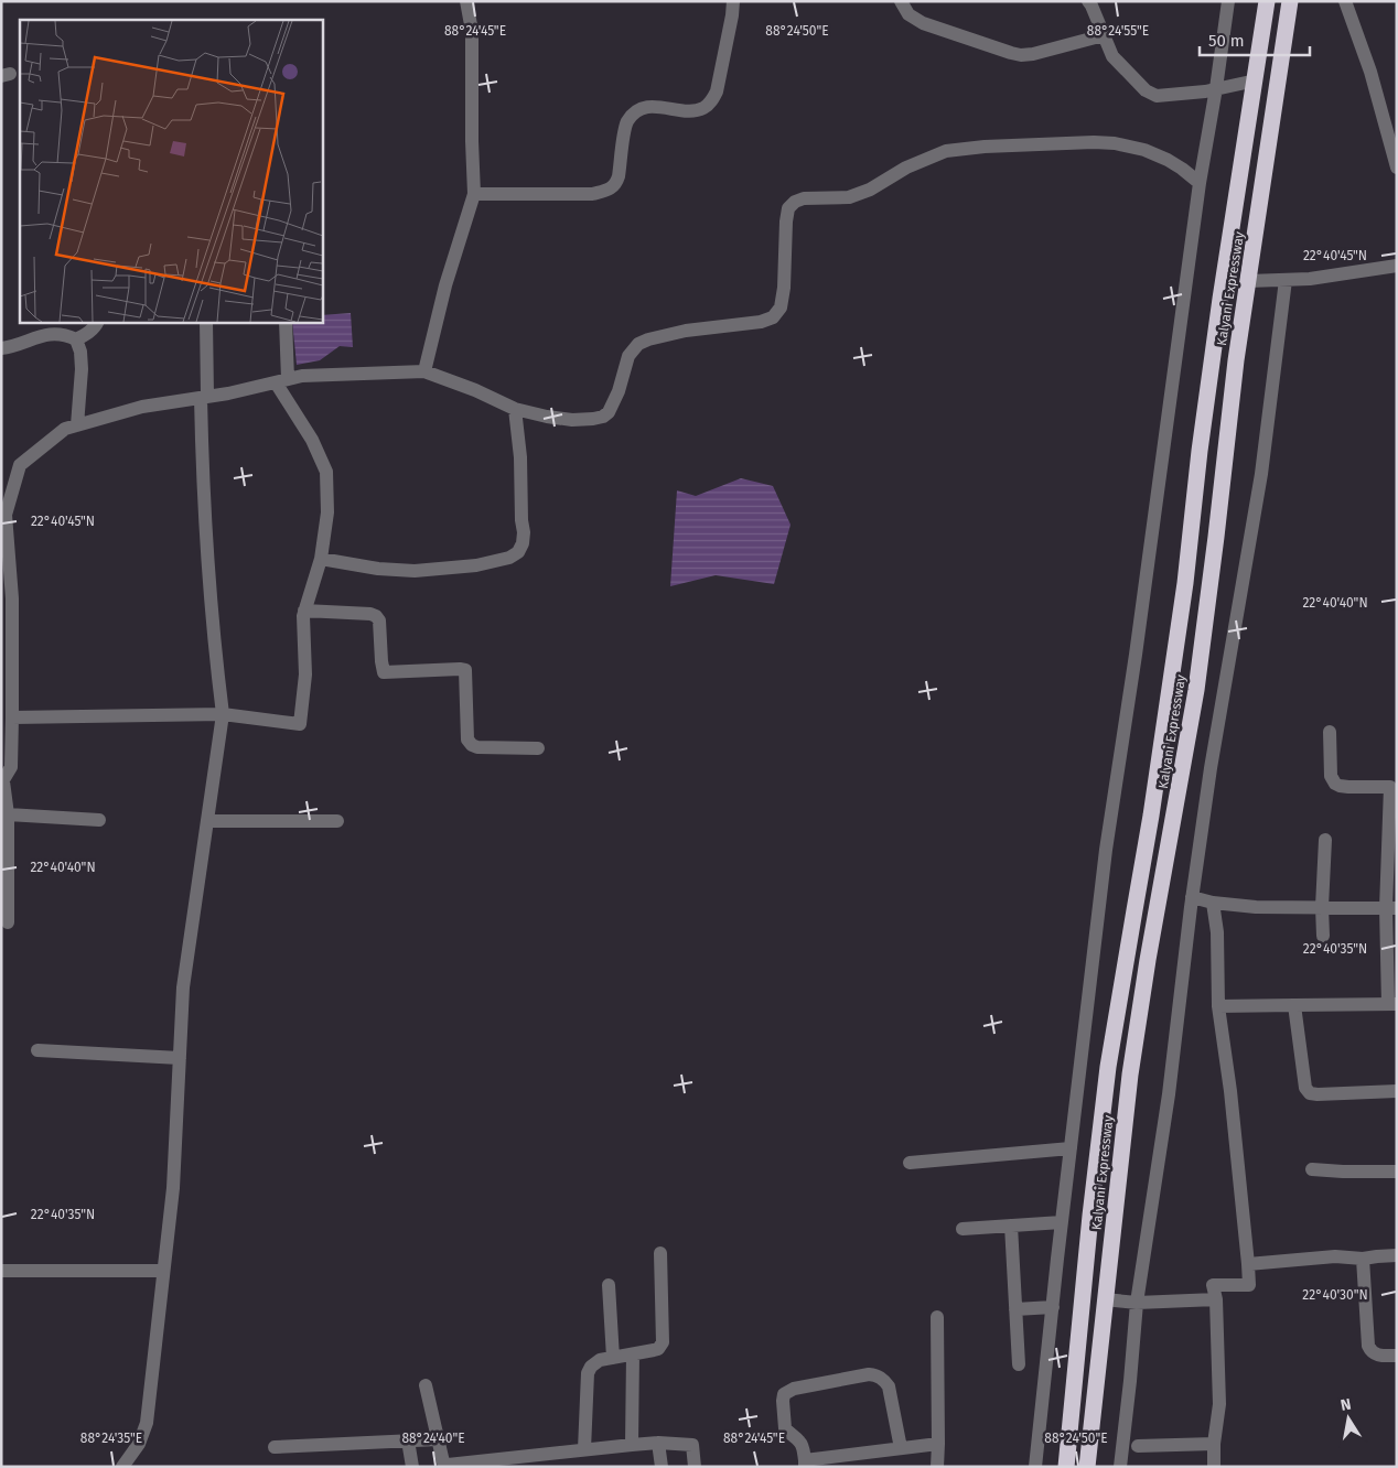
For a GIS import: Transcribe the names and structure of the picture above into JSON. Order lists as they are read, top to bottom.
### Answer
{
  "streets": {
    "highway": ["Kalyani Expressway"]
  },
  "scale_bar": "50 m",
  "north": "top",
  "coordinates": [
    "88°24'45\"E",
    "88°24'50\"E",
    "88°24'55\"E",
    "22°40'45\"N",
    "22°40'40\"N",
    "22°40'35\"N",
    "22°40'30\"N",
    "88°24'35\"E",
    "88°24'40\"E"
  ]
}
